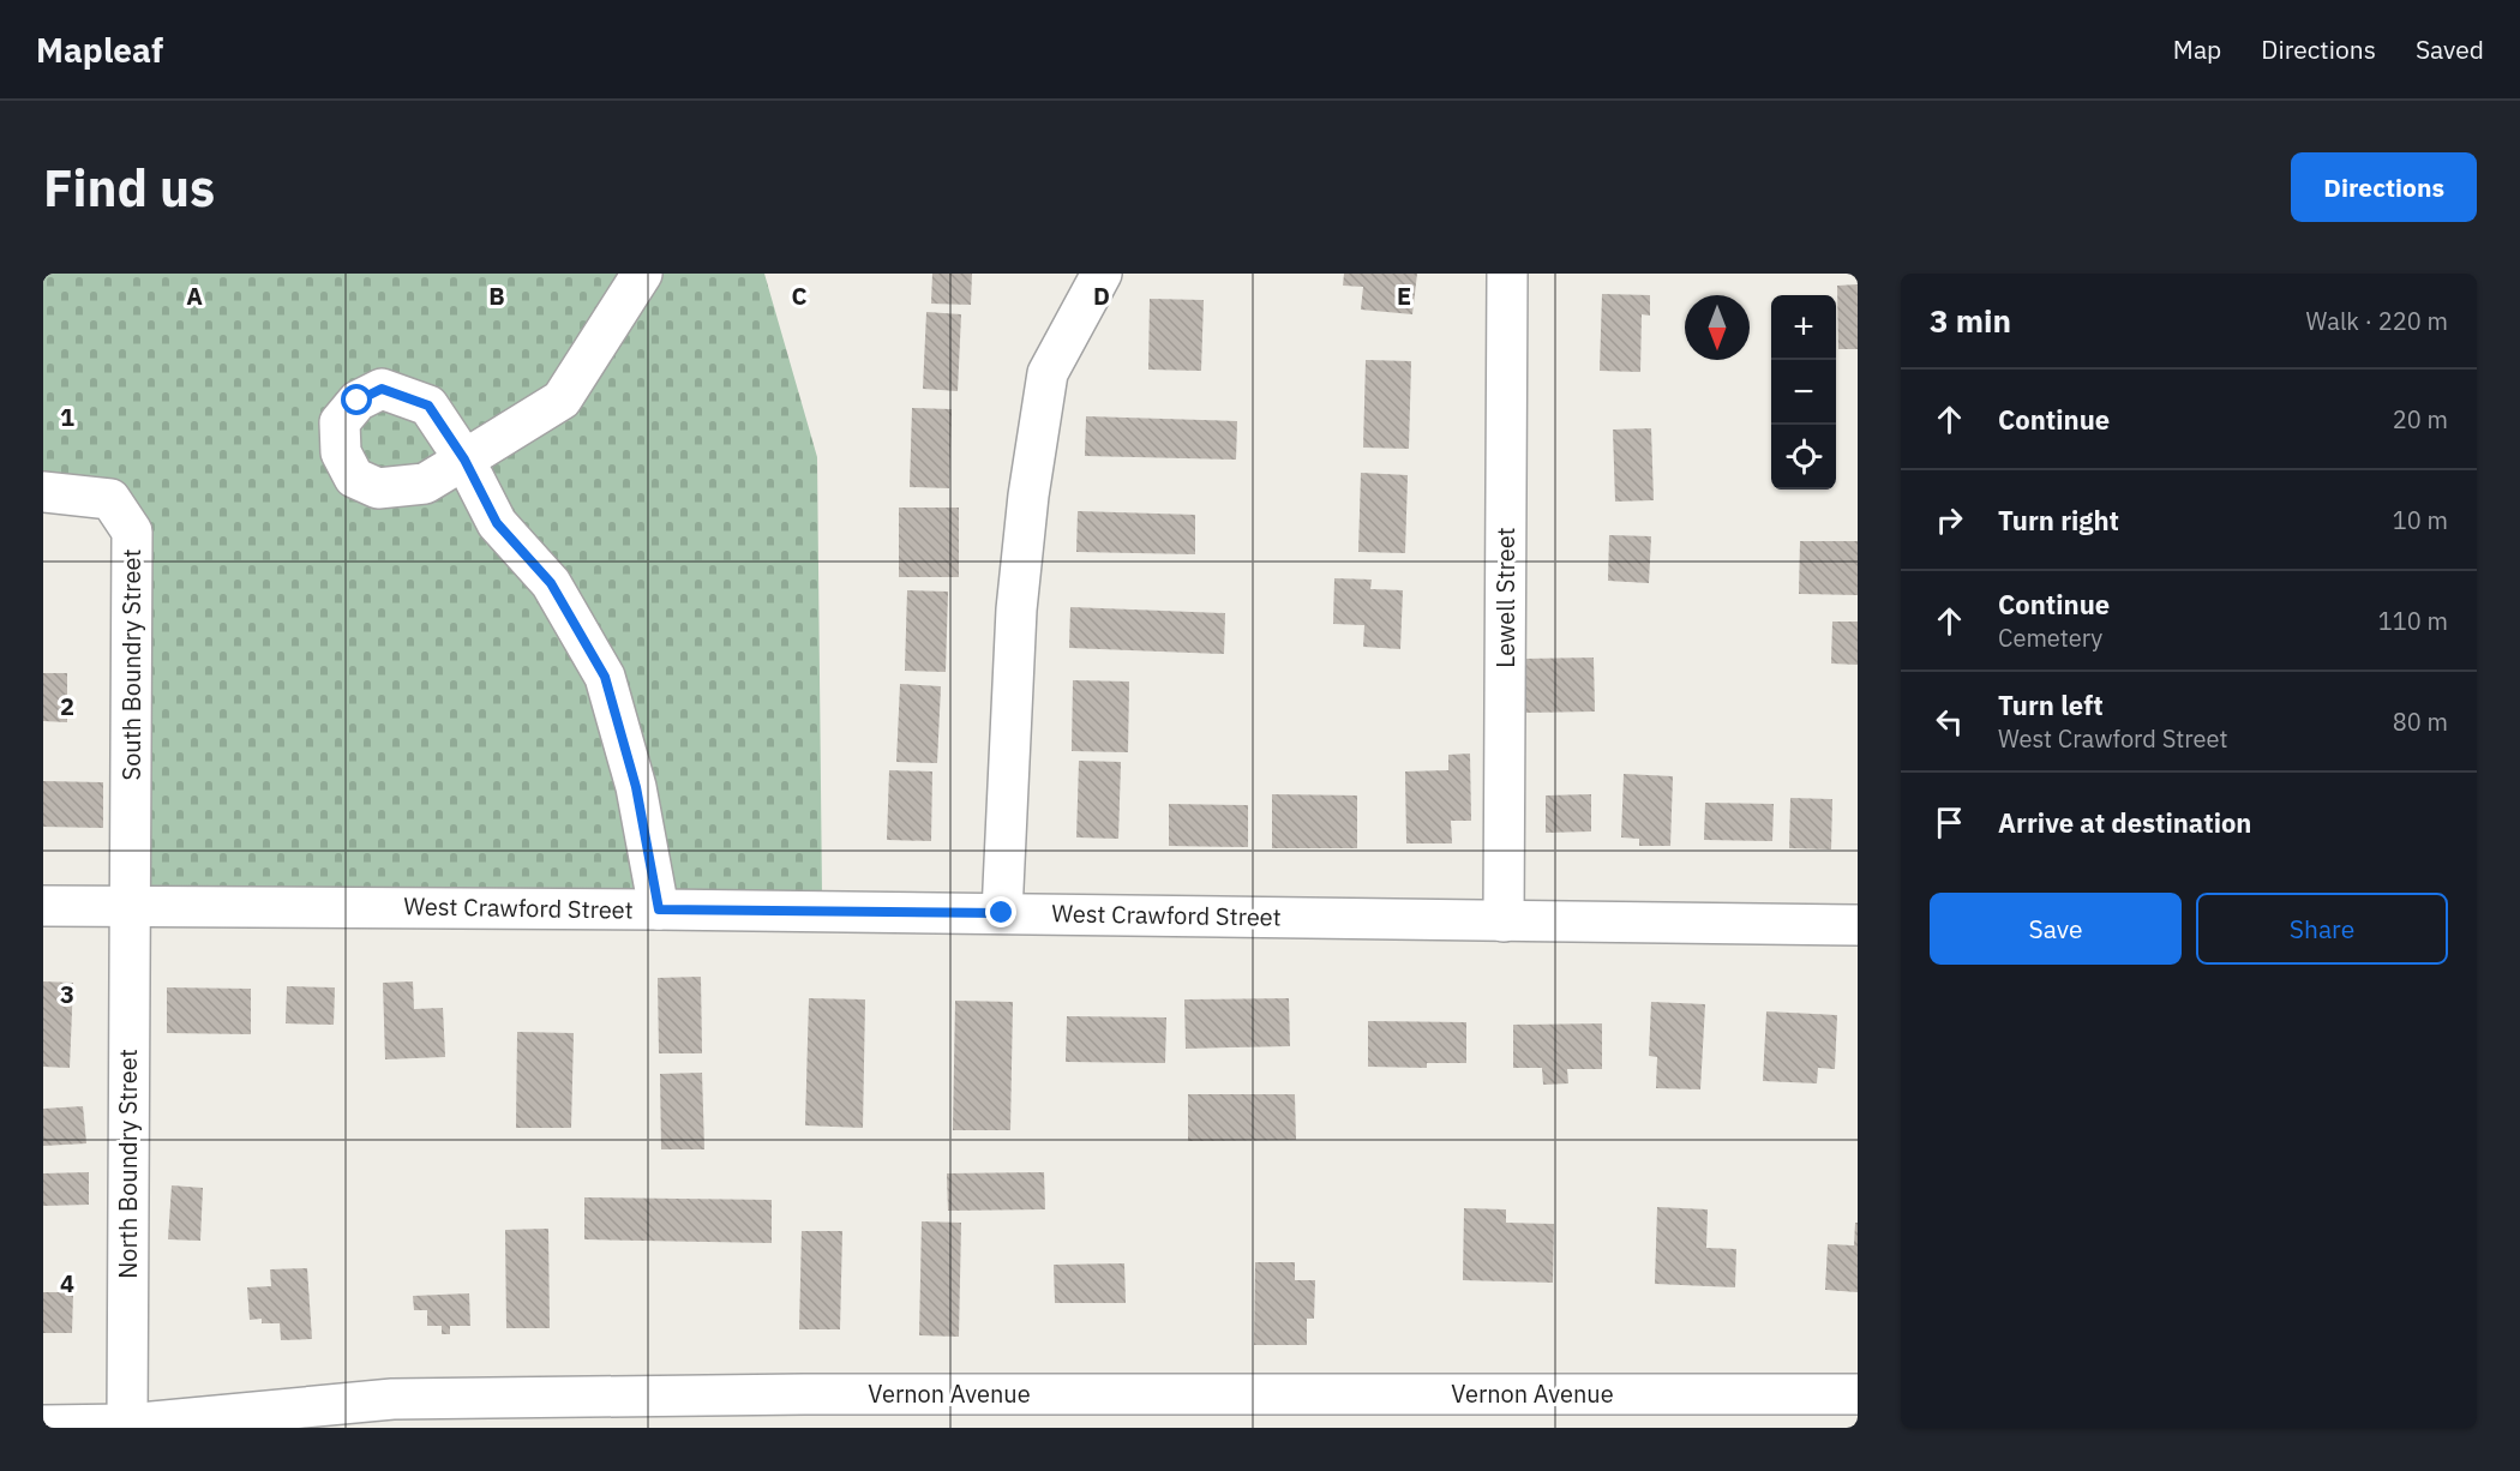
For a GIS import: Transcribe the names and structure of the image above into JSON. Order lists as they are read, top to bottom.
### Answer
{
  "streets": {
    "street": [
      "Lewell Street",
      "South Boundry Street",
      "West Crawford Street",
      "North Boundry Street",
      "Vernon Avenue"
    ]
  },
  "crossings": [
    ["Lewell Street", "West Crawford Street"],
    ["South Boundry Street", "West Crawford Street"],
    ["South Boundry Street", "North Boundry Street"],
    ["West Crawford Street", "North Boundry Street"],
    ["North Boundry Street", "Vernon Avenue"]
  ],
  "north": "bottom",
  "page": {
    "header": "Mapleaf",
    "nav": ["Map", "Directions", "Saved"],
    "buttons": [
      "Directions",
      ["Save", "Share"]
    ],
    "title": "Find us",
    "heading": ["3 min", "Walk · 220 m"],
    "map_buttons": ["+", "−"],
    "list": [
      ["Continue", "20 m"],
      ["Turn right", "10 m"],
      ["Continue", "Cemetery", "110 m"],
      ["Turn left", "West Crawford Street", "80 m"],
      "Arrive at destination"
    ]
  },
  "grid": {
    "columns": [
      "A",
      "B",
      "C",
      "D",
      "E"
    ],
    "rows": [
      "1",
      "2",
      "3",
      "4"
    ]
  }
}
